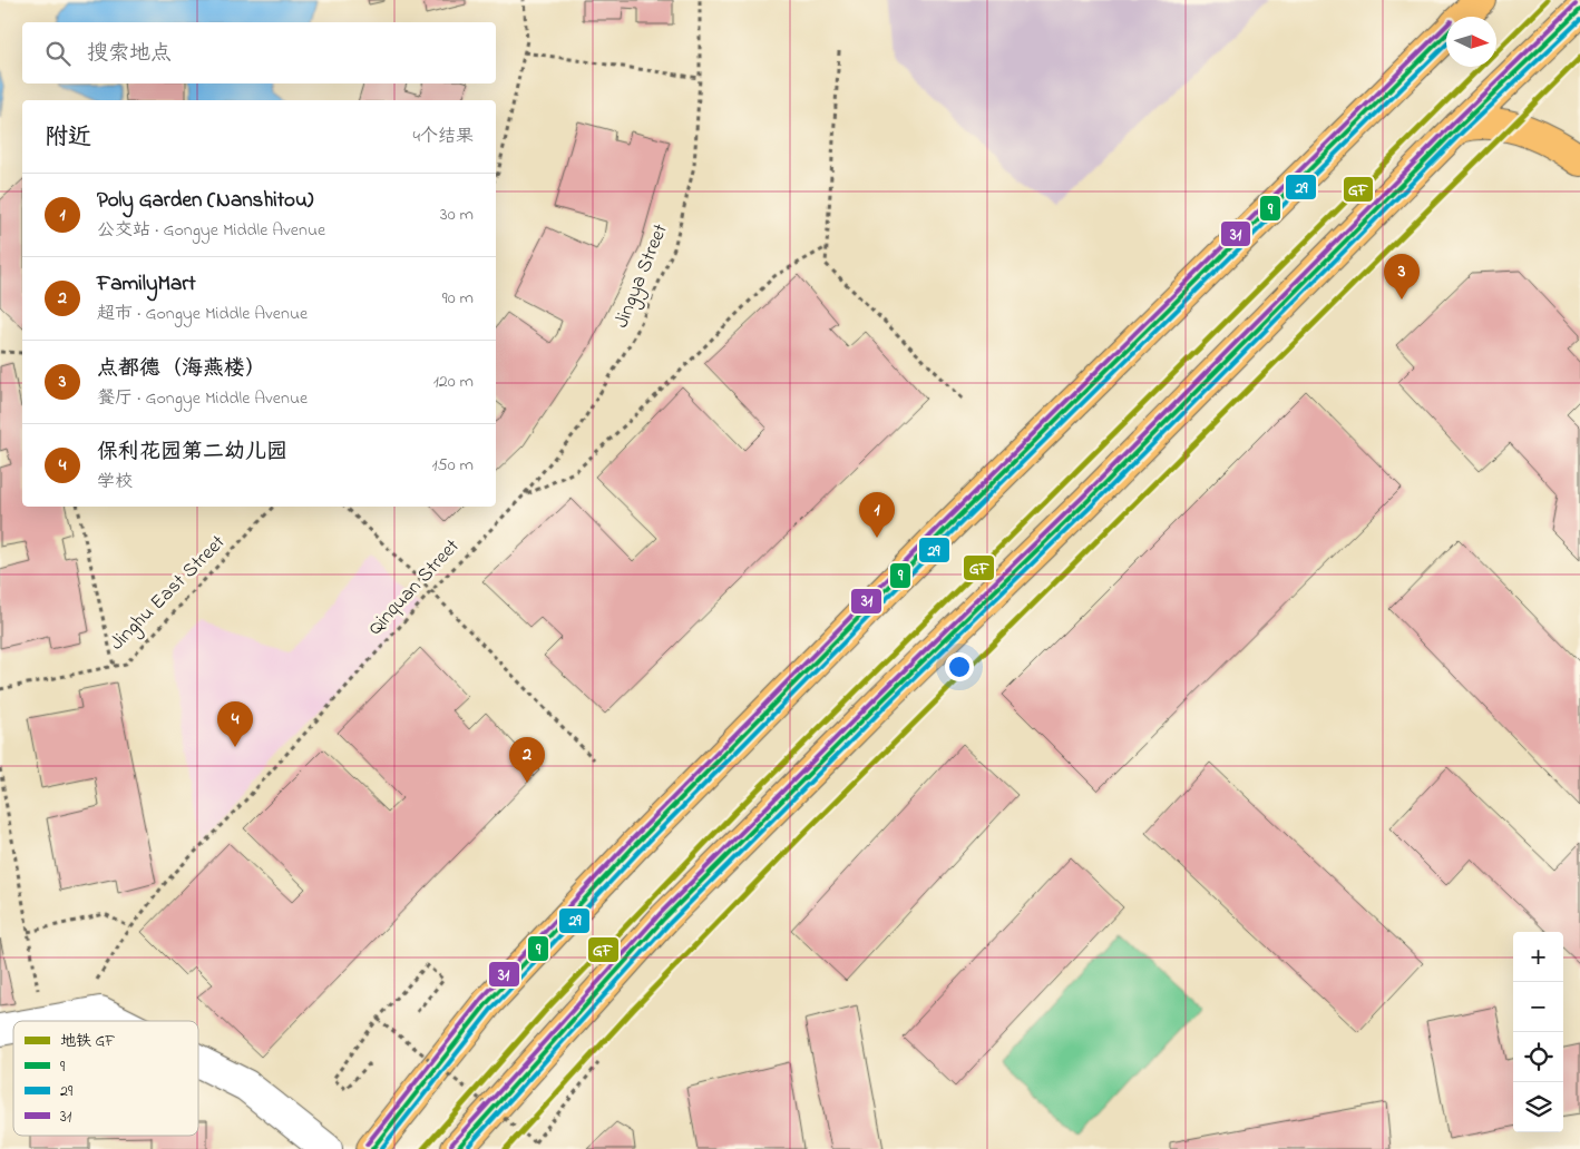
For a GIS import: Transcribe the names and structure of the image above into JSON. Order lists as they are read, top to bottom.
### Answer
{
  "streets": {
    "path": ["Jingya Street", "Qinquan Street", "Jinghu East Street"]
  },
  "crossings": [
    ["Jingya Street", "Qinquan Street"]
  ],
  "lines": [
    "metro line GF",
    "transit line 31",
    "transit line 9",
    "transit line 29"
  ],
  "legend": [
    "地铁 GF",
    "9",
    "29",
    "31"
  ],
  "north": "right",
  "page": {
    "search": "搜索地点",
    "heading": ["附近", "4个结果"],
    "list": [
      {
        "mark": "1",
        "name": "Poly Garden (Nanshitou)",
        "note": "公交站 · Gongye Middle Avenue",
        "value": "30 m"
      },
      {
        "mark": "2",
        "name": "FamilyMart",
        "note": "超市 · Gongye Middle Avenue",
        "value": "90 m"
      },
      {
        "mark": "3",
        "name": "点都德（海燕楼）",
        "note": "餐厅 · Gongye Middle Avenue",
        "value": "120 m"
      },
      {
        "mark": "4",
        "name": "保利花园第二幼儿园",
        "note": "学校",
        "value": "150 m"
      }
    ],
    "pins": [
      "3",
      "1",
      "4",
      "2"
    ],
    "map_buttons": ["+", "−"]
  }
}
